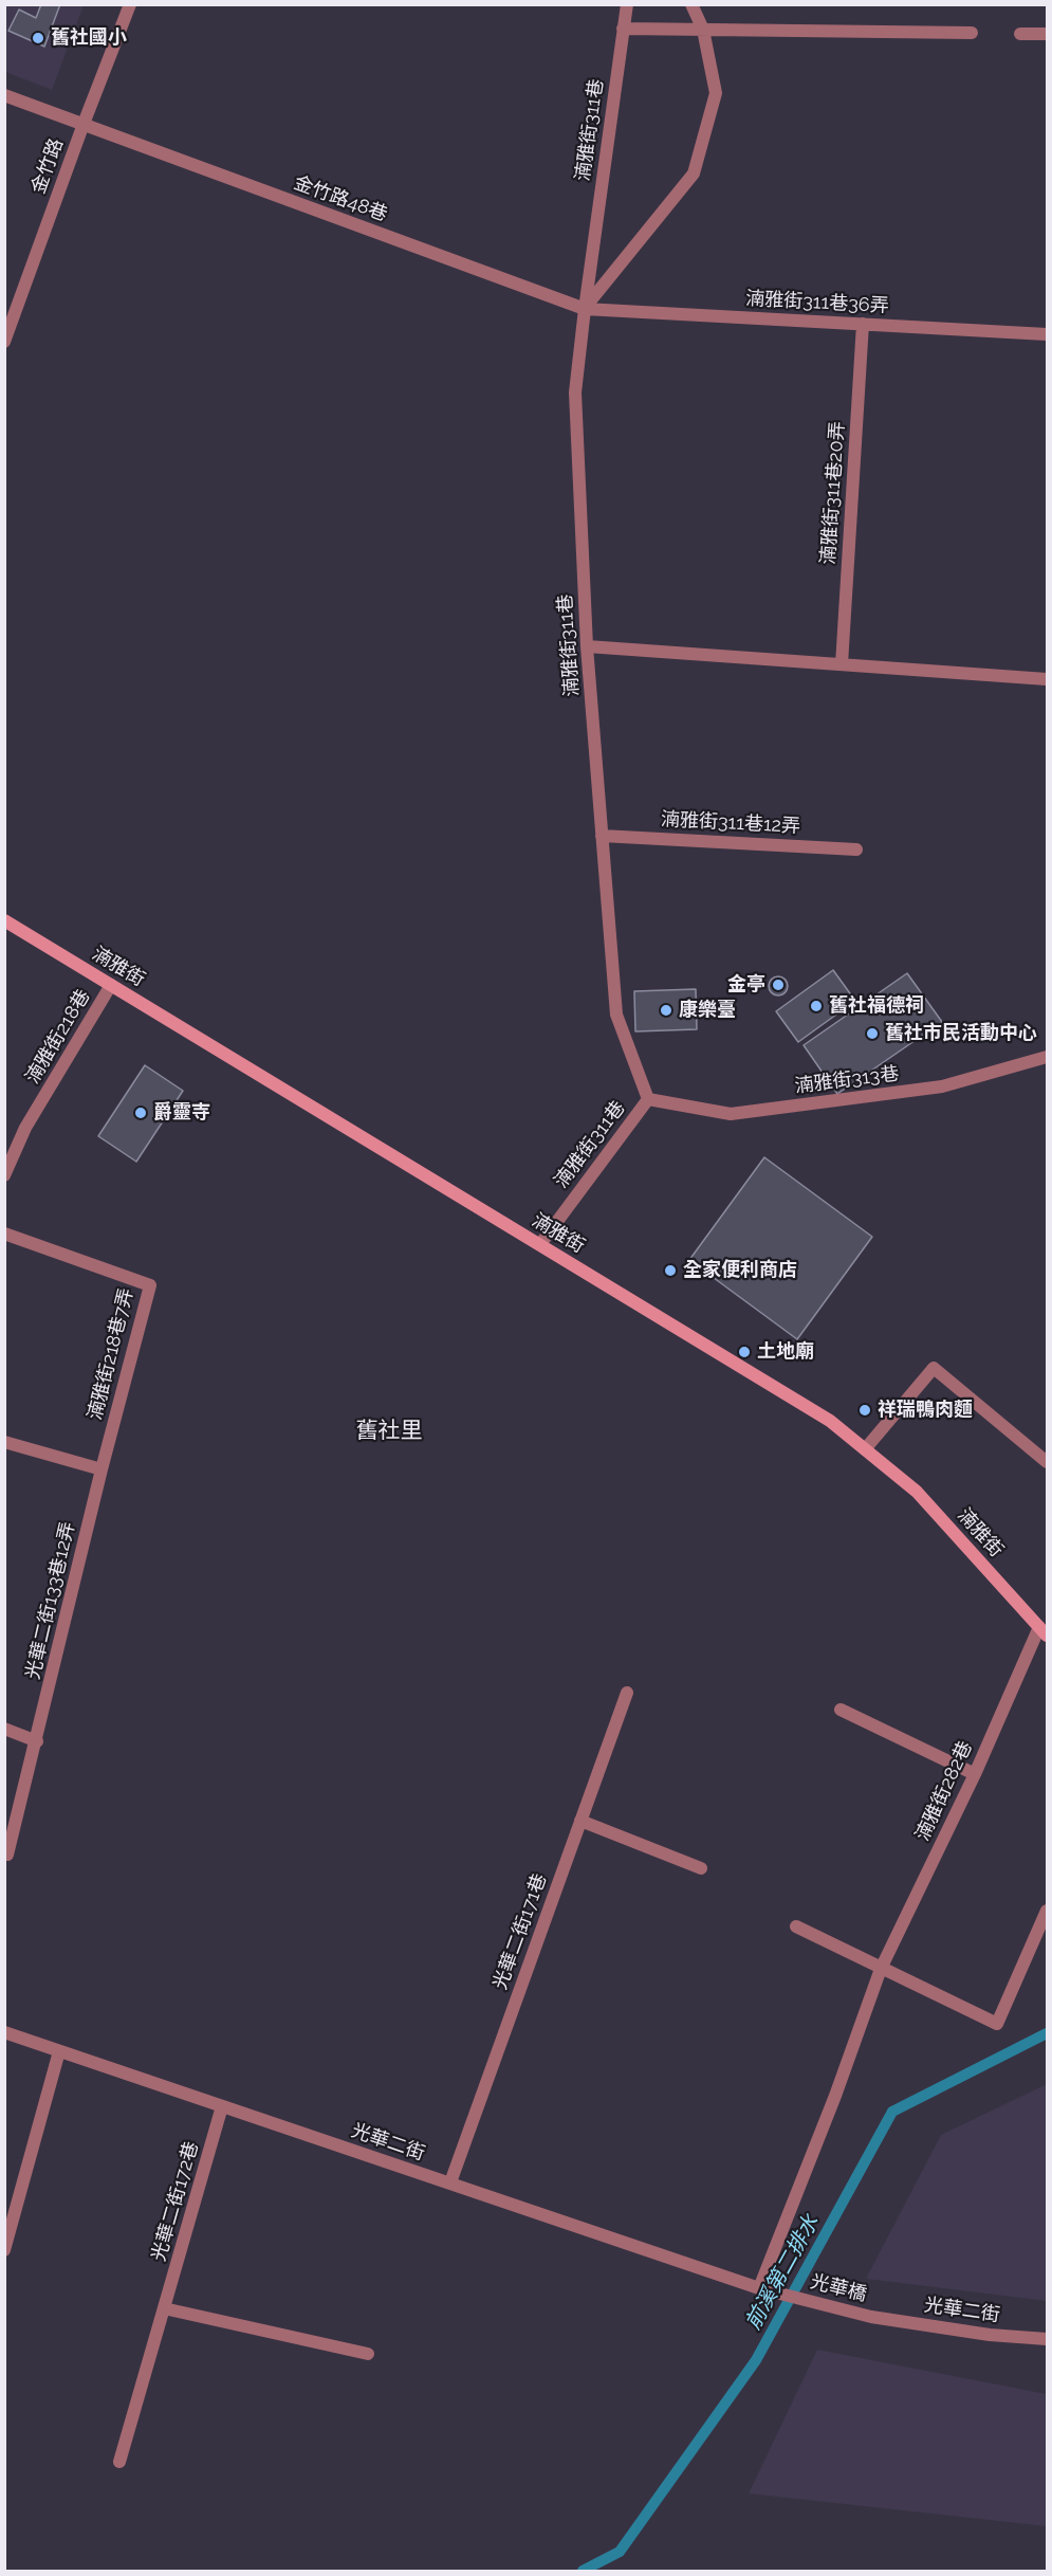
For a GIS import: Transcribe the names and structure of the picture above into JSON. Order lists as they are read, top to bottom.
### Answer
{
  "streets": {
    "street": [
      "湳雅街311巷",
      "金竹路",
      "金竹路48巷",
      "湳雅街311巷36弄",
      "湳雅街311巷20弄",
      "湳雅街311巷12弄",
      "湳雅街",
      "湳雅街218巷",
      "湳雅街313巷",
      "湳雅街218巷7弄",
      "光華二街133巷12弄",
      "湳雅街282巷",
      "光華二街171巷",
      "光華二街",
      "光華二街172巷",
      "光華橋"
    ]
  },
  "crossings": [
    ["湳雅街311巷", "金竹路48巷"],
    ["湳雅街311巷", "湳雅街311巷36弄"],
    ["湳雅街311巷", "湳雅街311巷12弄"],
    ["湳雅街311巷", "湳雅街"],
    ["湳雅街311巷", "湳雅街313巷"],
    ["金竹路", "金竹路48巷"],
    ["金竹路48巷", "湳雅街311巷36弄"],
    ["湳雅街311巷36弄", "湳雅街311巷20弄"],
    ["湳雅街", "湳雅街218巷"],
    ["湳雅街", "湳雅街282巷"],
    ["湳雅街218巷7弄", "光華二街133巷12弄"],
    ["湳雅街282巷", "光華二街"],
    ["湳雅街282巷", "光華橋"],
    ["光華二街171巷", "光華二街"],
    ["光華二街", "光華二街172巷"],
    ["光華二街", "光華橋"]
  ],
  "districts": ["舊社里"],
  "water": ["前溪第二排水"],
  "places": [
    "舊社國小",
    "金亭",
    "舊社福德祠",
    "康樂臺",
    "舊社市民活動中心",
    "爵靈寺",
    "全家便利商店",
    "土地廟",
    "祥瑞鴨肉麵"
  ]
}
